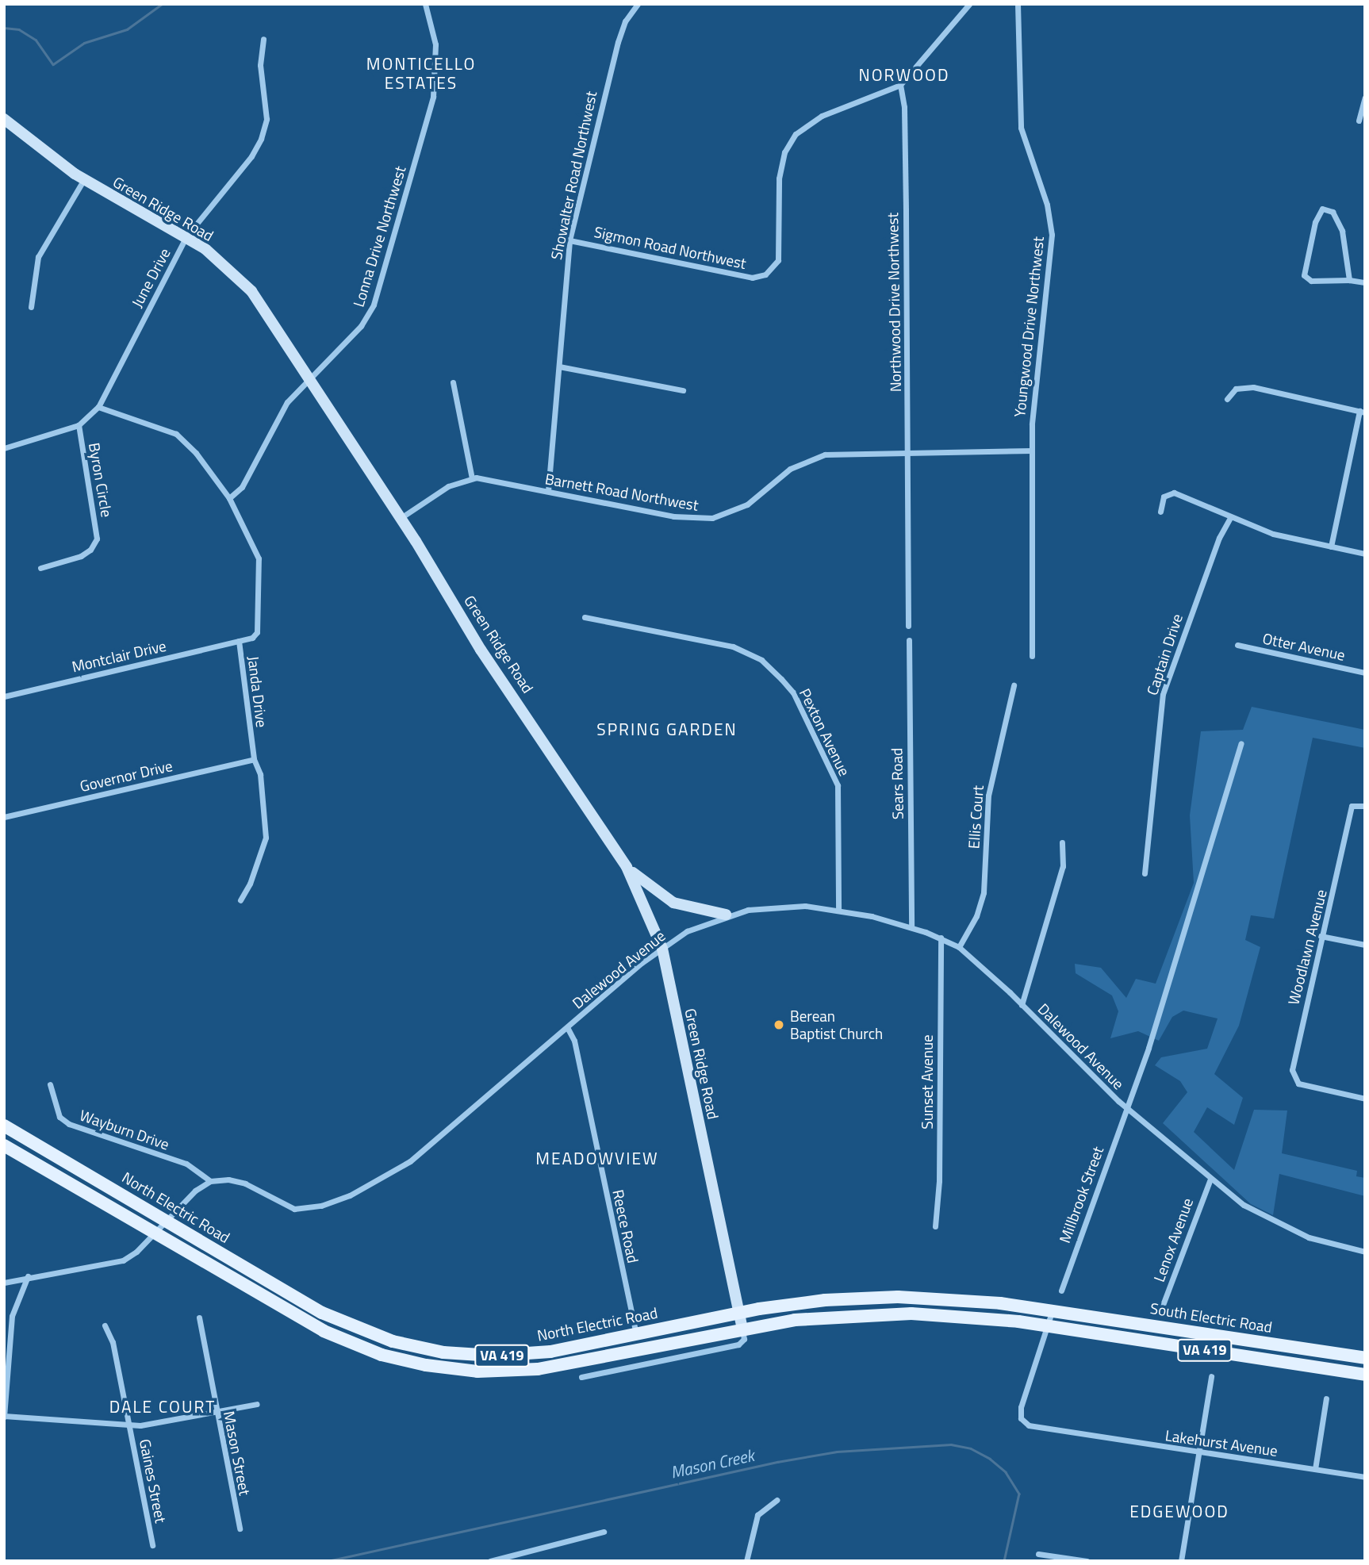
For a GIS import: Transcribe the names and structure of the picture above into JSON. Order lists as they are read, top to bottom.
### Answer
{
  "streets": {
    "main road": ["North Electric Road", "South Electric Road", "VA 419"],
    "street": [
      "Showalter Road Northwest",
      "Green Ridge Road",
      "Lonna Drive Northwest",
      "Sigmon Road Northwest",
      "June Drive",
      "Northwood Drive Northwest",
      "Youngwood Drive Northwest",
      "Byron Circle",
      "Barnett Road Northwest",
      "Otter Avenue",
      "Captain Drive",
      "Montclair Drive",
      "Janda Drive",
      "Pexton Avenue",
      "Governor Drive",
      "Sears Road",
      "Ellis Court",
      "Woodlawn Avenue",
      "Dalewood Avenue",
      "Sunset Avenue",
      "Wayburn Drive",
      "Millbrook Street",
      "Reece Road",
      "Lenox Avenue",
      "Lakehurst Avenue",
      "Mason Street",
      "Gaines Street"
    ]
  },
  "crossings": [
    ["Showalter Road Northwest", "Sigmon Road Northwest"],
    ["Showalter Road Northwest", "Barnett Road Northwest"],
    ["Green Ridge Road", "Lonna Drive Northwest"],
    ["Green Ridge Road", "June Drive"],
    ["Green Ridge Road", "Barnett Road Northwest"],
    ["Green Ridge Road", "Dalewood Avenue"],
    ["Green Ridge Road", "North Electric Road"],
    ["Lonna Drive Northwest", "Janda Drive"],
    ["Sigmon Road Northwest", "Northwood Drive Northwest"],
    ["June Drive", "Byron Circle"],
    ["June Drive", "Janda Drive"],
    ["Northwood Drive Northwest", "Barnett Road Northwest"],
    ["Youngwood Drive Northwest", "Barnett Road Northwest"],
    ["Montclair Drive", "Janda Drive"],
    ["Janda Drive", "Governor Drive"],
    ["Pexton Avenue", "Dalewood Avenue"],
    ["Sears Road", "Dalewood Avenue"],
    ["Ellis Court", "Dalewood Avenue"],
    ["Dalewood Avenue", "Sunset Avenue"],
    ["Dalewood Avenue", "Wayburn Drive"],
    ["Dalewood Avenue", "Millbrook Street"],
    ["Dalewood Avenue", "Reece Road"],
    ["Dalewood Avenue", "Lenox Avenue"],
    ["North Electric Road", "Reece Road"],
    ["North Electric Road", "South Electric Road"],
    ["North Electric Road", "VA 419"],
    ["North Electric Road", "Lakehurst Avenue"],
    ["VA 419", "Lakehurst Avenue"]
  ],
  "districts": [
    "MONTICELLO ESTATES",
    "NORWOOD",
    "SPRING GARDEN",
    "MEADOWVIEW",
    "DALE COURT",
    "EDGEWOOD"
  ],
  "water": ["Mason Creek"],
  "places": ["Berean Baptist Church"]
}
